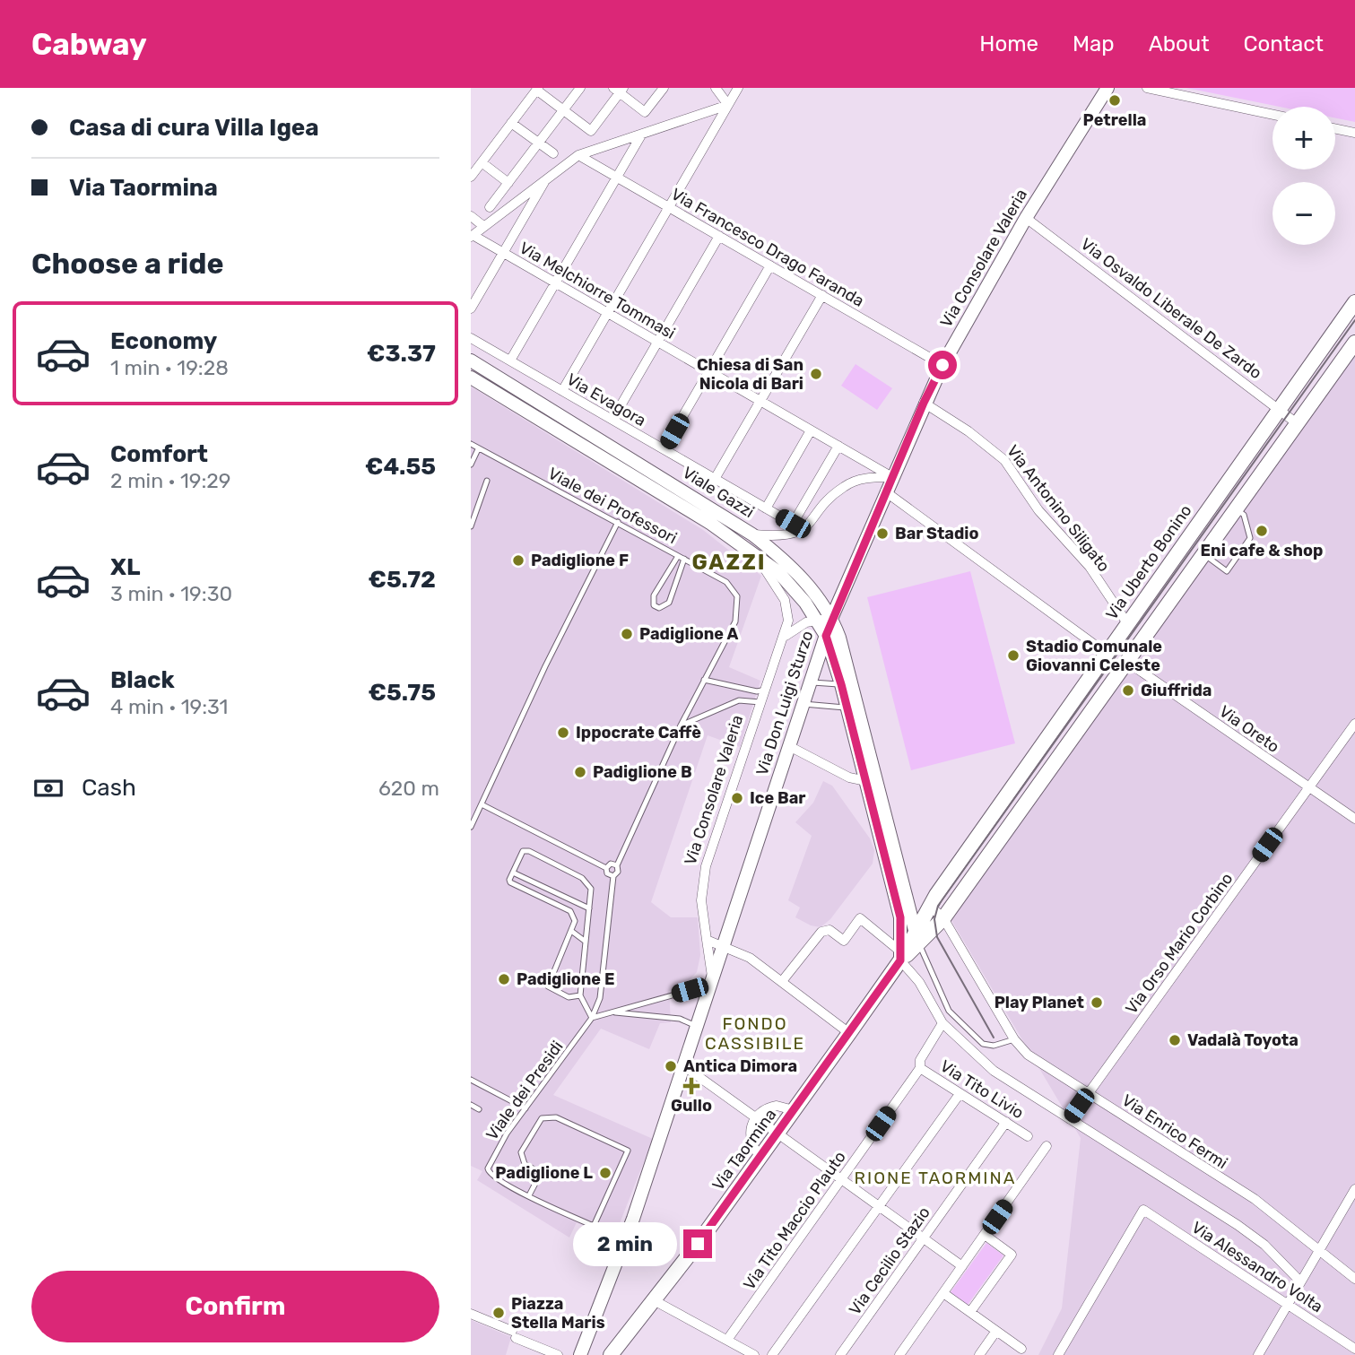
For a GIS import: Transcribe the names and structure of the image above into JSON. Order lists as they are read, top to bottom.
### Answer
{
  "streets": {
    "main road": [
      "Via Consolare Valeria",
      "Viale Gazzi",
      "Via Uberto Bonino",
      "Via Don Luigi Sturzo",
      "Via Taormina"
    ],
    "street": [
      "Via Francesco Drago Faranda",
      "Via Melchiorre Tommasi",
      "Via Osvaldo Liberale De Zardo",
      "Via Evagora",
      "Via Antonino Siligato",
      "Via Oreto",
      "Via Orso Mario Corbino",
      "Via Tito Livio",
      "Via Enrico Fermi",
      "Via Tito Maccio Plauto",
      "Via Cecilio Stazio",
      "Via Alessandro Volta"
    ],
    "lane": ["Viale dei Professori", "Viale dei Presidi"]
  },
  "crossings": [
    ["Via Francesco Drago Faranda", "Via Consolare Valeria"],
    ["Via Consolare Valeria", "Via Melchiorre Tommasi"],
    ["Via Consolare Valeria", "Via Osvaldo Liberale De Zardo"],
    ["Via Consolare Valeria", "Viale Gazzi"],
    ["Via Consolare Valeria", "Via Antonino Siligato"],
    ["Via Consolare Valeria", "Via Don Luigi Sturzo"],
    ["Via Melchiorre Tommasi", "Via Evagora"],
    ["Via Melchiorre Tommasi", "Via Don Luigi Sturzo"],
    ["Via Osvaldo Liberale De Zardo", "Via Uberto Bonino"],
    ["Viale Gazzi", "Via Uberto Bonino"],
    ["Viale Gazzi", "Via Don Luigi Sturzo"],
    ["Viale Gazzi", "Via Taormina"],
    ["Via Antonino Siligato", "Via Uberto Bonino"],
    ["Via Uberto Bonino", "Via Enrico Fermi"],
    ["Via Uberto Bonino", "Via Taormina"],
    ["Via Oreto", "Via Orso Mario Corbino"],
    ["Via Orso Mario Corbino", "Via Enrico Fermi"],
    ["Via Tito Livio", "Via Tito Maccio Plauto"],
    ["Via Tito Livio", "Via Cecilio Stazio"]
  ],
  "districts": ["GAZZI", "FONDO CASSIBILE", "RIONE TAORMINA"],
  "places": {
    "other": [
      "Petrella",
      "Chiesa di San Nicola di Bari",
      "Eni cafe & shop",
      "Bar Stadio",
      "Padiglione F",
      "Padiglione A",
      "Stadio Comunale Giovanni Celeste",
      "Giuffrida",
      "Ippocrate Caffè",
      "Padiglione B",
      "Ice Bar",
      "Padiglione E",
      "Play Planet",
      "Vadalà Toyota",
      "Antica Dimora",
      "Padiglione L",
      "Piazza Stella Maris"
    ],
    "health": ["Gullo"]
  },
  "page": {
    "header": "Cabway",
    "nav": [
      "Home",
      "Map",
      "About",
      "Contact"
    ],
    "banner": ["Casa di cura Villa Igea", "Via Taormina"],
    "map_buttons": ["+", "−"],
    "heading": "Choose a ride",
    "list": [
      {
        "name": "Economy",
        "note": "1 min · 19:28",
        "value": "€3.37"
      },
      {
        "name": "Comfort",
        "note": "2 min · 19:29",
        "value": "€4.55"
      },
      {
        "name": "XL",
        "note": "3 min · 19:30",
        "value": "€5.72"
      },
      {
        "name": "Black",
        "note": "4 min · 19:31",
        "value": "€5.75"
      }
    ],
    "pay": ["Cash", "620 m"],
    "bubble": "2 min",
    "buttons": "Confirm"
  }
}
